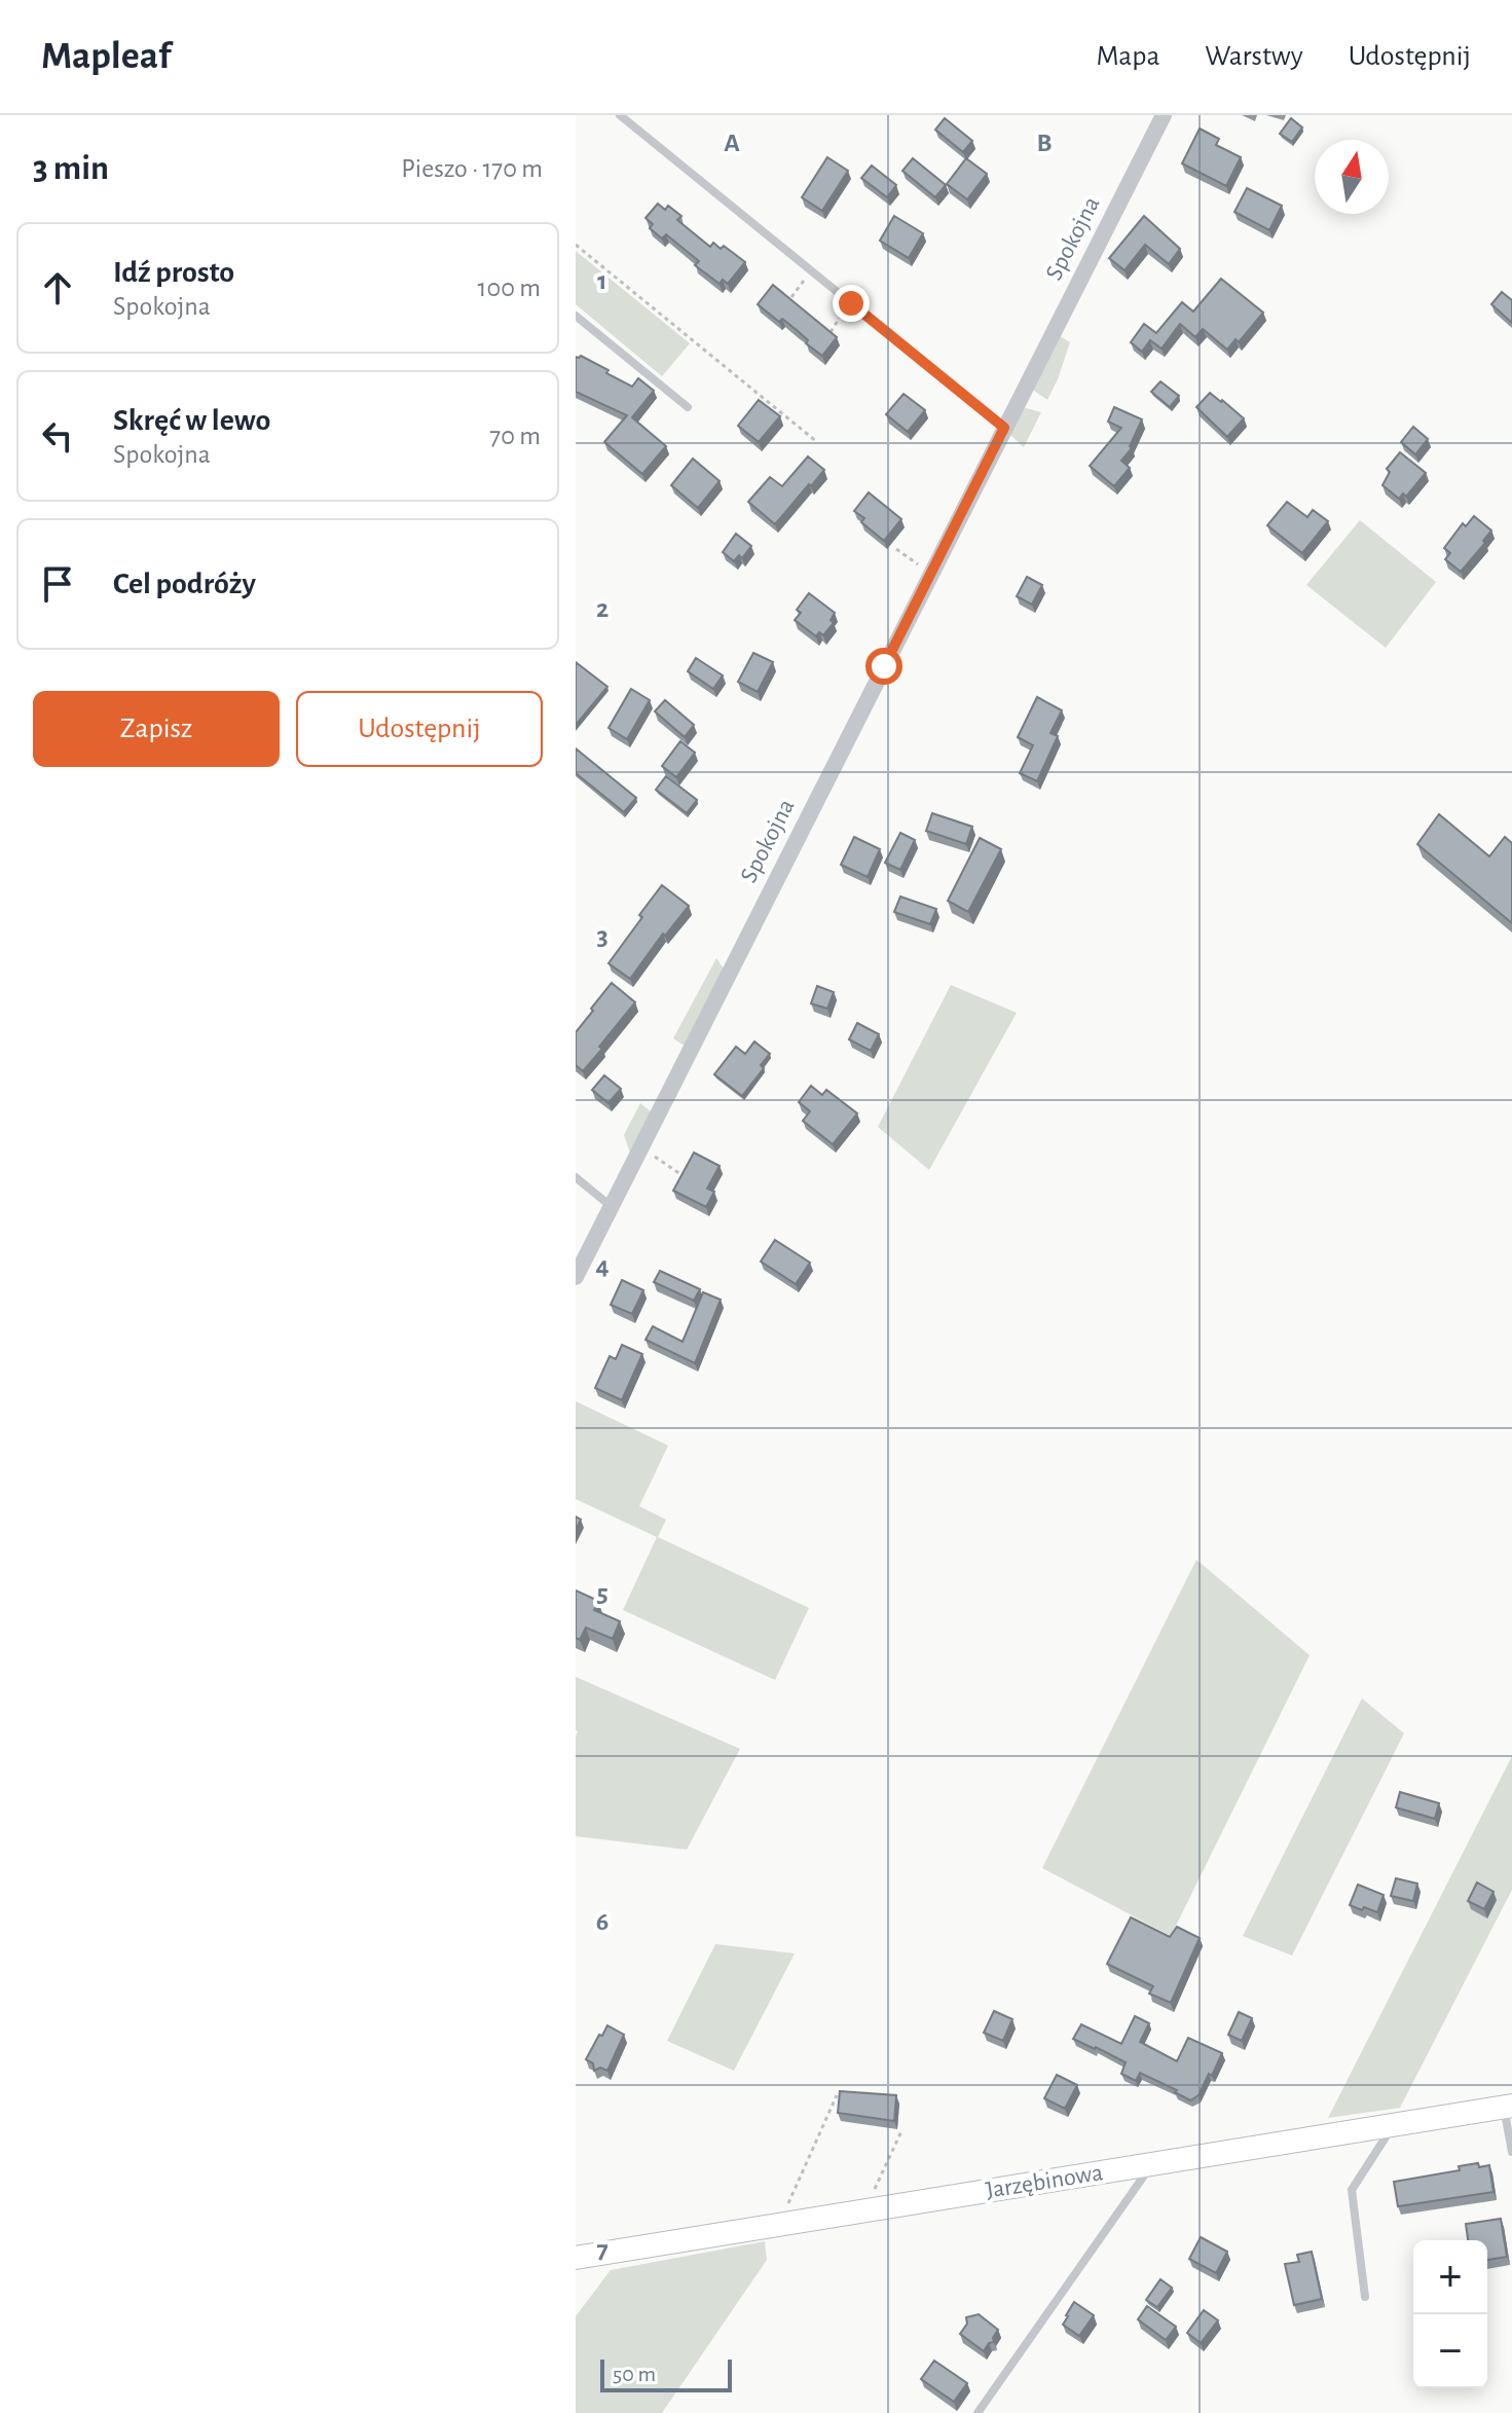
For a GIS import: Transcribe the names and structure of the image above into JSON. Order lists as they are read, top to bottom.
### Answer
{
  "streets": {
    "street": ["Spokojna", "Jarzębinowa"]
  },
  "scale_bar": "50 m",
  "north": "top",
  "page": {
    "header": "Mapleaf",
    "nav": ["Mapa", "Warstwy", "Udostępnij"],
    "heading": ["3 min", "Pieszo · 170 m"],
    "list": [
      ["Idź prosto", "Spokojna", "100 m"],
      ["Skręć w lewo", "Spokojna", "70 m"],
      "Cel podróży"
    ],
    "buttons": ["Zapisz", "Udostępnij"],
    "map_buttons": ["+", "−"],
    "scale": "50 m"
  },
  "grid": {
    "columns": ["A", "B"],
    "rows": [
      "1",
      "2",
      "3",
      "4",
      "5",
      "6",
      "7"
    ]
  }
}
